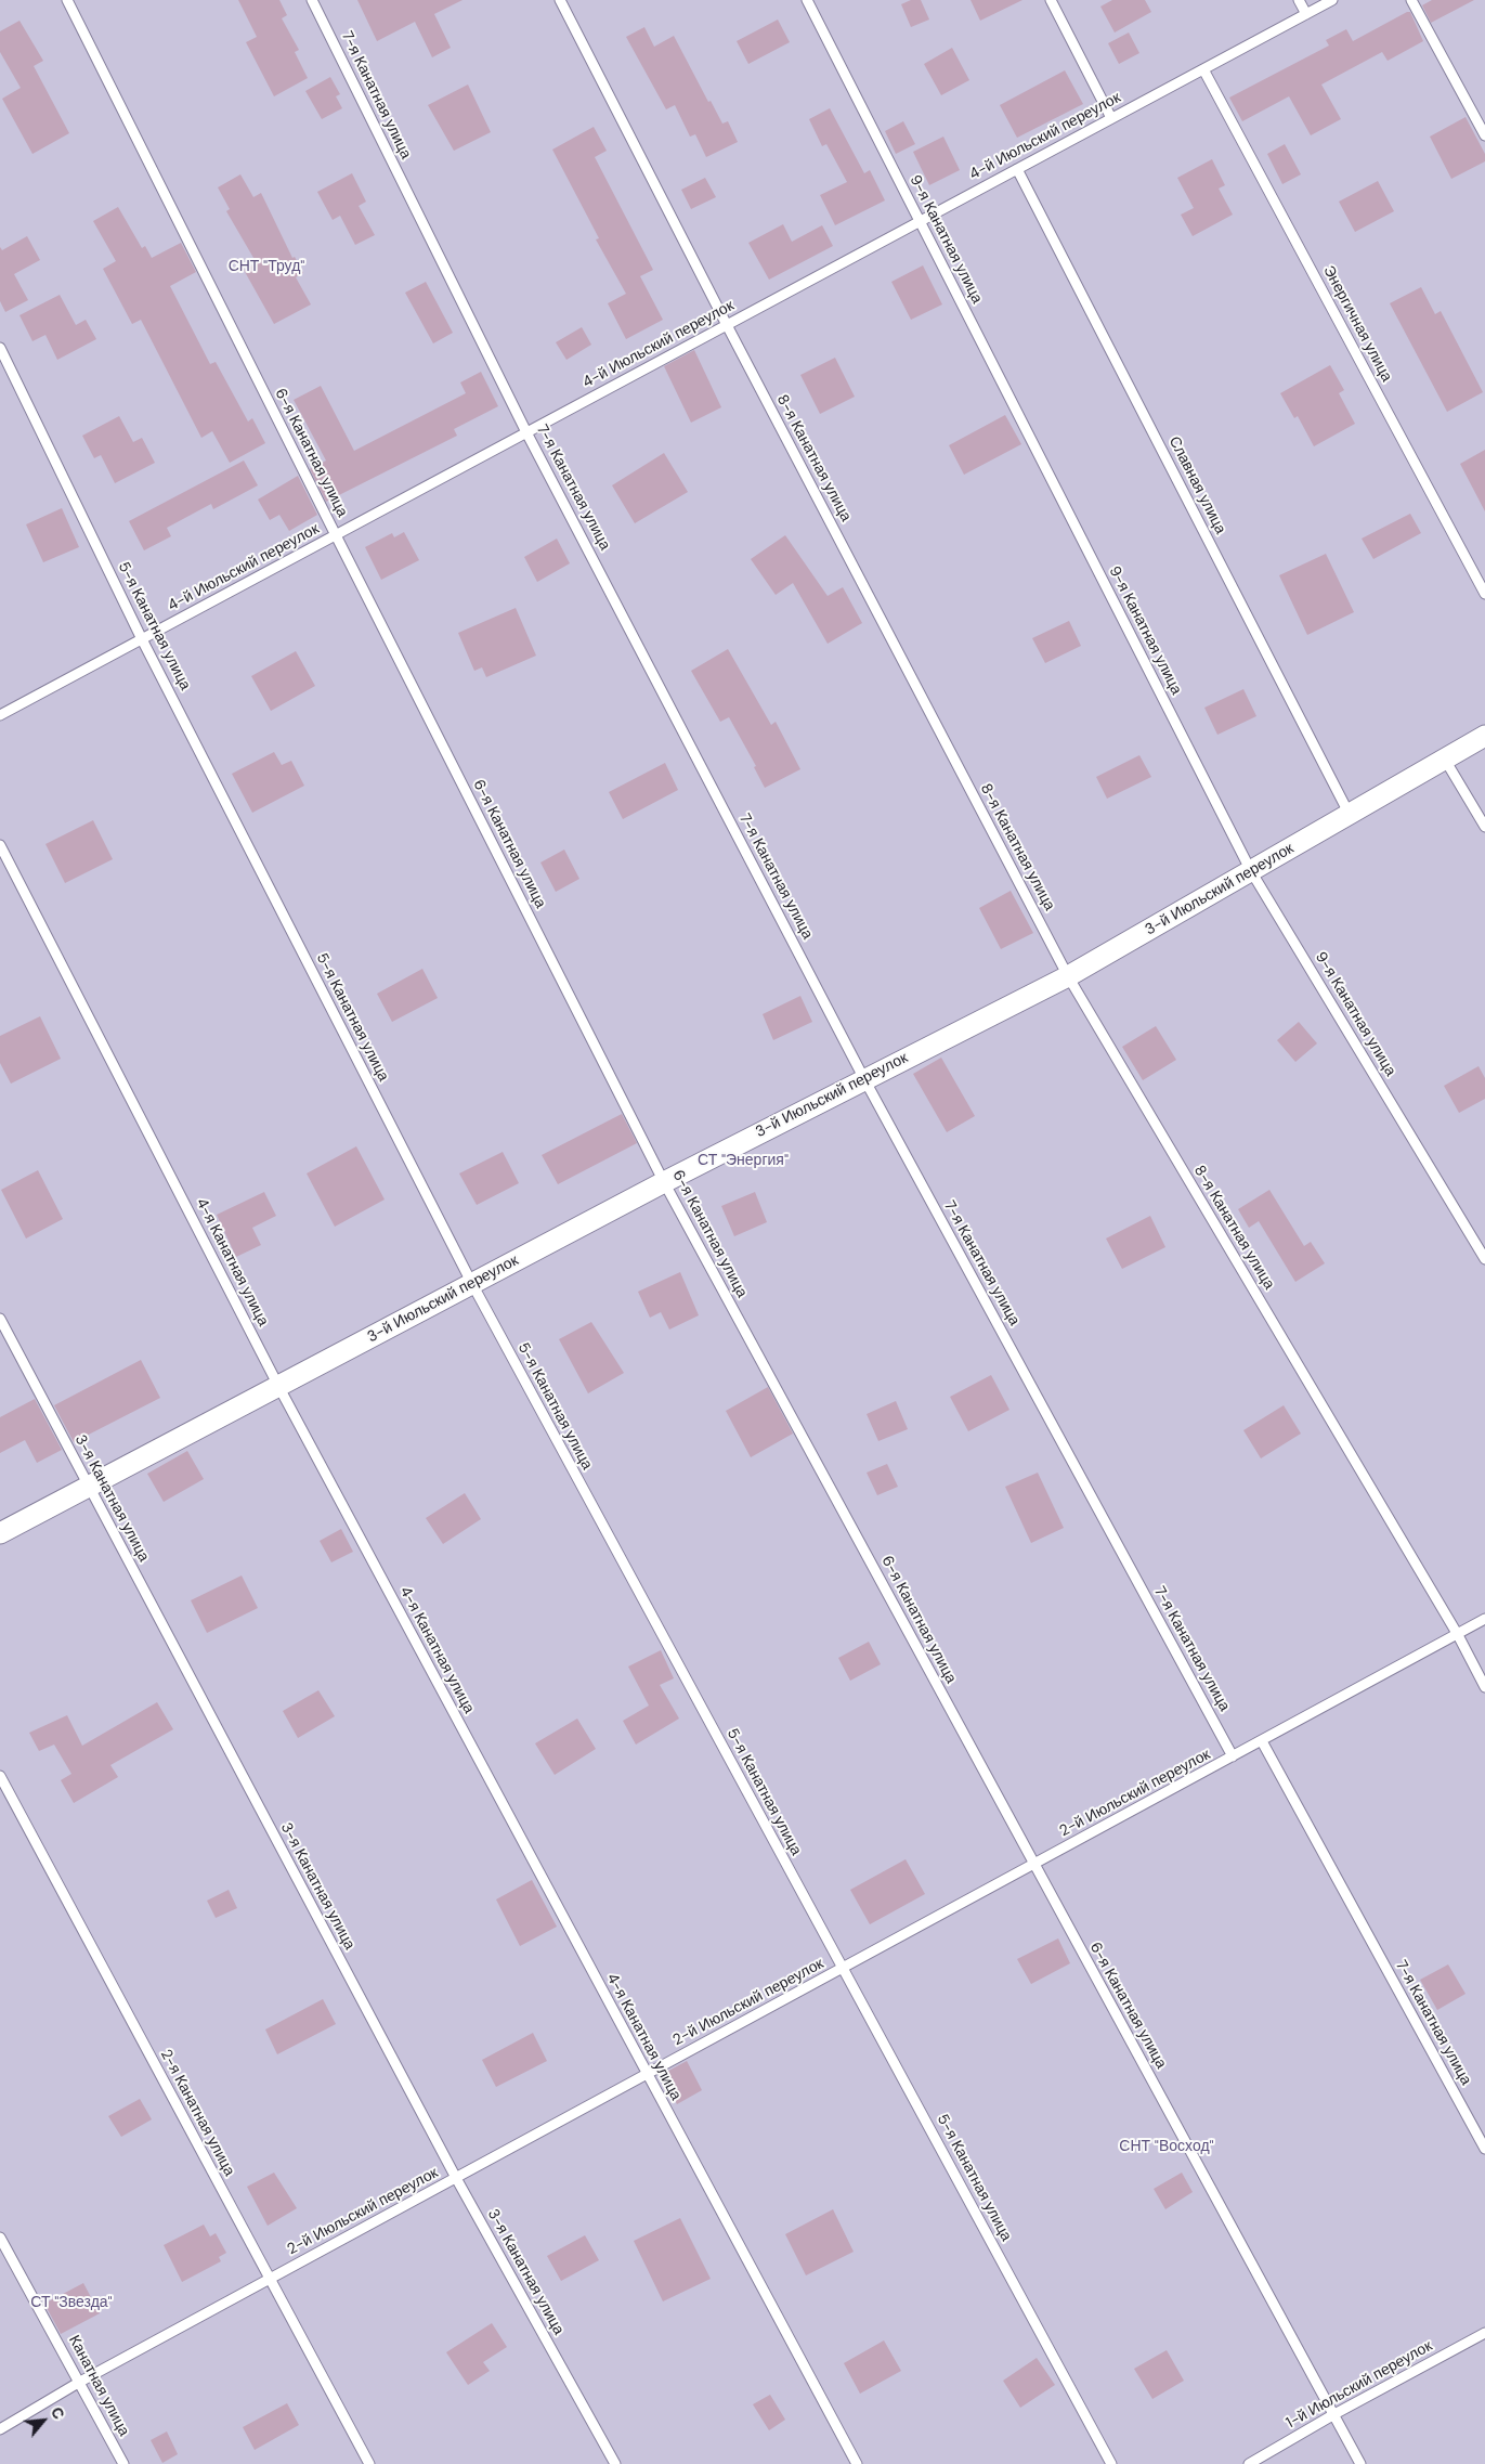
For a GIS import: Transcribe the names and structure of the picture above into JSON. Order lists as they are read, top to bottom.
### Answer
{
  "streets": {
    "street": ["3-й Июльский переулок"],
    "lane": [
      "7-я Канатная улица",
      "4-й Июльский переулок",
      "9-я Канатная улица",
      "Энергичная улица",
      "6-я Канатная улица",
      "8-я Канатная улица",
      "Славная улица",
      "5-я Канатная улица",
      "4-я Канатная улица",
      "3-я Канатная улица",
      "2-й Июльский переулок",
      "2-я Канатная улица",
      "1-й Июльский переулок",
      "Канатная улица"
    ]
  },
  "crossings": [
    ["7-я Канатная улица", "4-й Июльский переулок"],
    ["7-я Канатная улица", "3-й Июльский переулок"],
    ["7-я Канатная улица", "2-й Июльский переулок"],
    ["4-й Июльский переулок", "9-я Канатная улица"],
    ["4-й Июльский переулок", "Энергичная улица"],
    ["4-й Июльский переулок", "6-я Канатная улица"],
    ["4-й Июльский переулок", "8-я Канатная улица"],
    ["4-й Июльский переулок", "Славная улица"],
    ["4-й Июльский переулок", "5-я Канатная улица"],
    ["9-я Канатная улица", "3-й Июльский переулок"],
    ["6-я Канатная улица", "3-й Июльский переулок"],
    ["6-я Канатная улица", "2-й Июльский переулок"],
    ["6-я Канатная улица", "1-й Июльский переулок"],
    ["8-я Канатная улица", "3-й Июльский переулок"],
    ["8-я Канатная улица", "2-й Июльский переулок"],
    ["Славная улица", "3-й Июльский переулок"],
    ["5-я Канатная улица", "3-й Июльский переулок"],
    ["5-я Канатная улица", "2-й Июльский переулок"],
    ["3-й Июльский переулок", "4-я Канатная улица"],
    ["3-й Июльский переулок", "3-я Канатная улица"],
    ["4-я Канатная улица", "2-й Июльский переулок"],
    ["3-я Канатная улица", "2-й Июльский переулок"],
    ["2-й Июльский переулок", "2-я Канатная улица"],
    ["2-й Июльский переулок", "Канатная улица"]
  ],
  "parks": [
    "СНТ \"Труд\"",
    "СТ \"Энергия\"",
    "СНТ \"Восход\"",
    "СТ \"Звезда\""
  ],
  "north": "top right"
}
